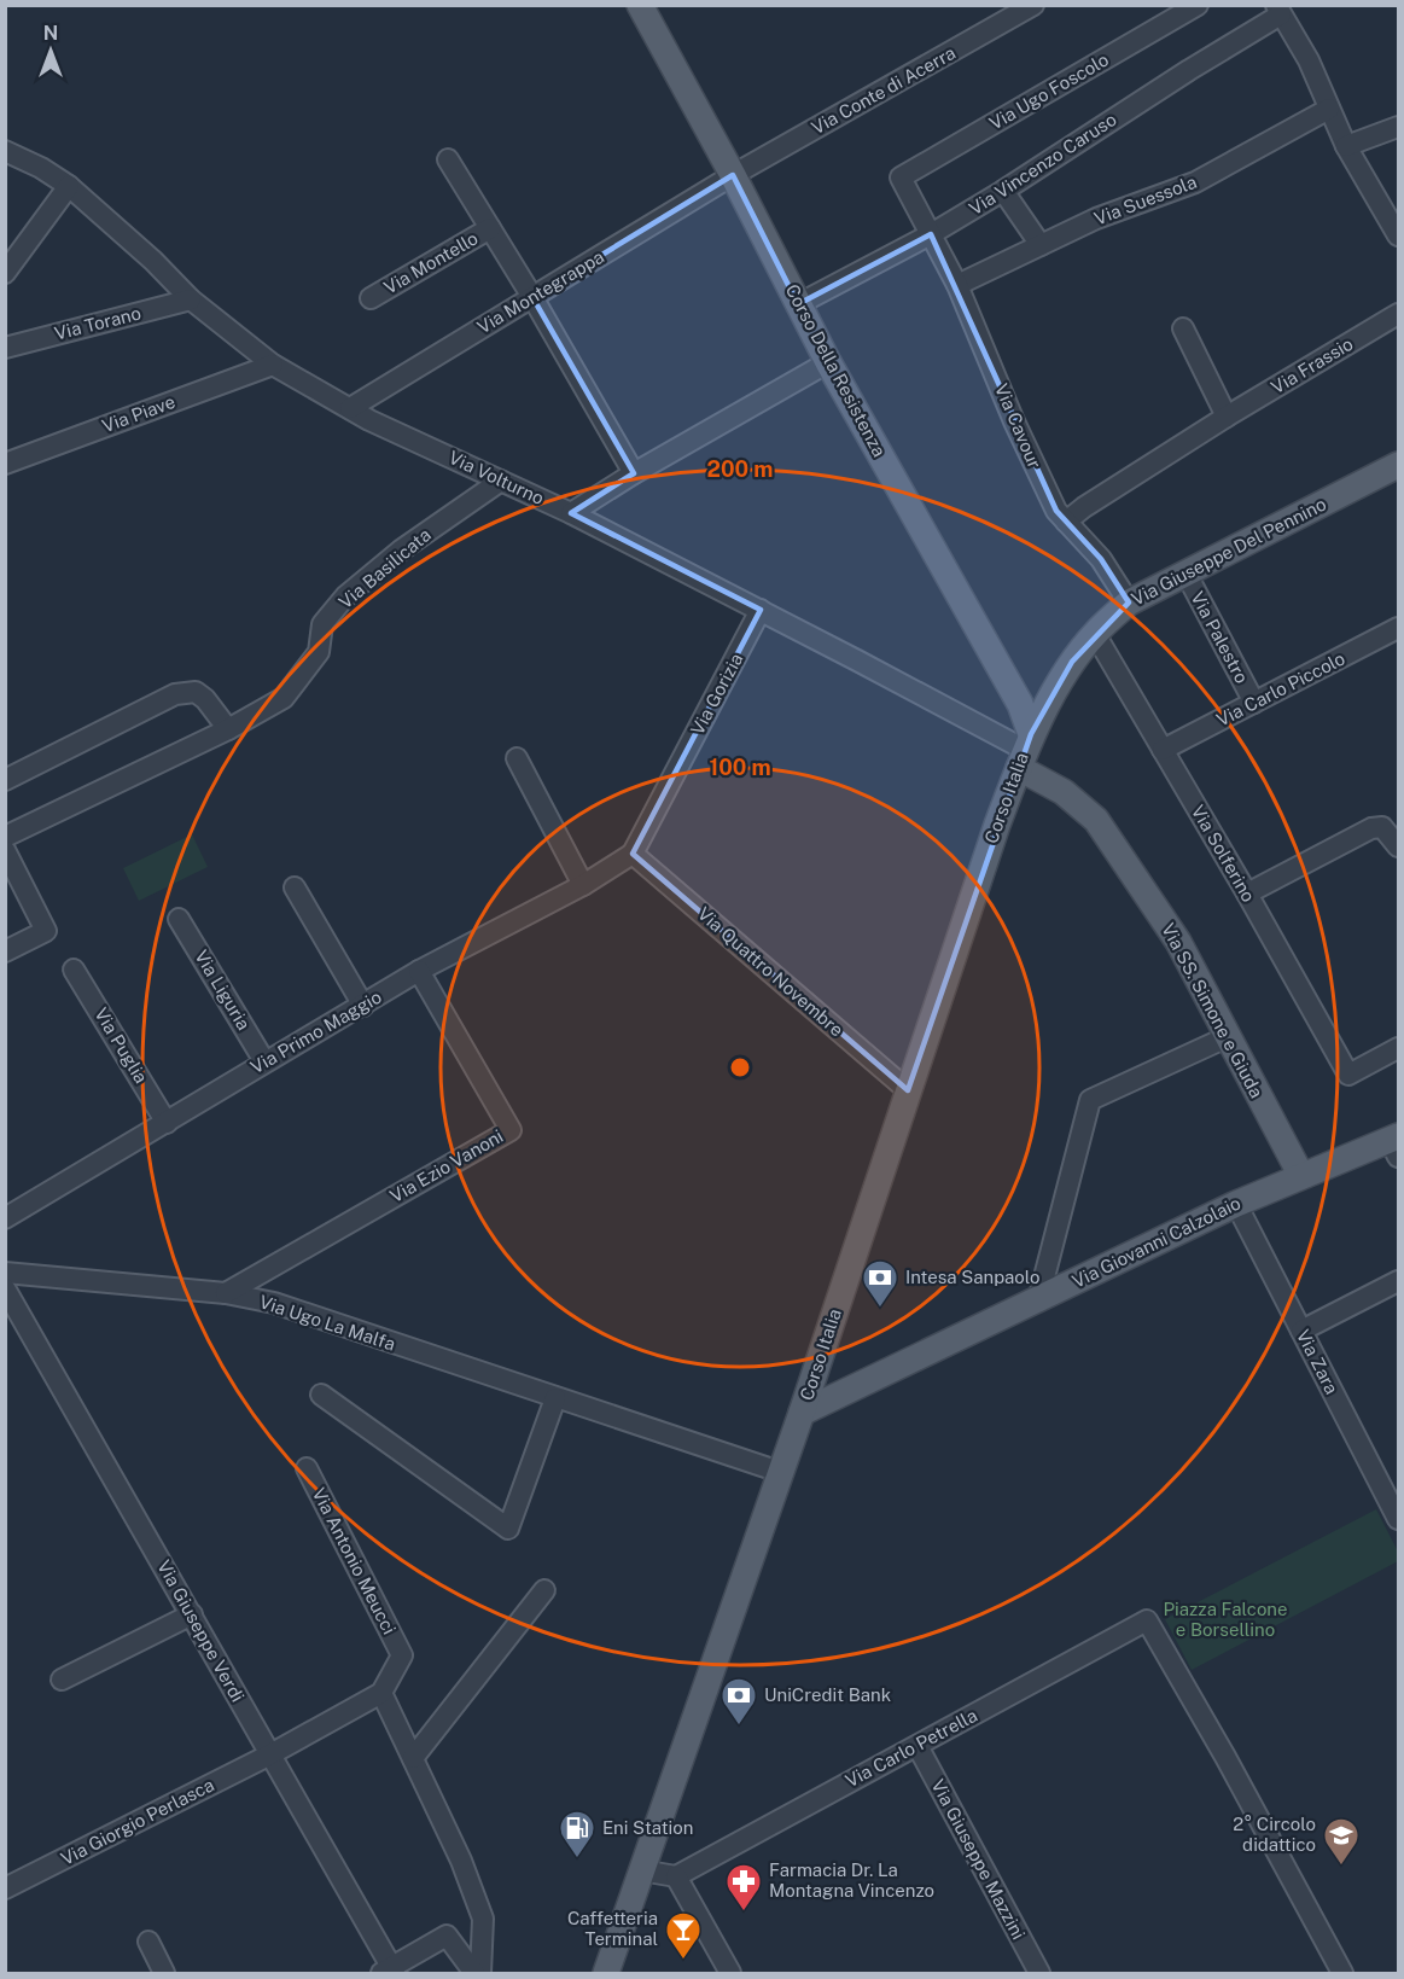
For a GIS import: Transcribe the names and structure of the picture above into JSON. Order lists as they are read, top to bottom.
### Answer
{
  "streets": {
    "main road": [
      "Corso Della Resistenza",
      "Via Giuseppe Del Pennino",
      "Corso Italia",
      "Via SS. Simone e Giuda",
      "Via Giovanni Calzolaio"
    ],
    "street": [
      "Via Conte di Acerra",
      "Via Ugo Foscolo",
      "Via Vincenzo Caruso",
      "Via Suessola",
      "Via Montello",
      "Via Montegrappa",
      "Via Torano",
      "Via Frassio",
      "Via Piave",
      "Via Cavour",
      "Via Volturno",
      "Via Basilicata",
      "Via Palestro",
      "Via Carlo Piccolo",
      "Via Gorizia",
      "Via Solferino",
      "Via Quattro Novembre",
      "Via Liguria",
      "Via Primo Maggio",
      "Via Puglia",
      "Via Ezio Vanoni",
      "Via Ugo La Malfa",
      "Via Zara",
      "Via Antonio Meucci",
      "Via Giuseppe Verdi",
      "Via Carlo Petrella",
      "Via Giorgio Perlasca",
      "Via Giuseppe Mazzini"
    ]
  },
  "crossings": [
    ["Via Conte di Acerra", "Via Montegrappa"],
    ["Via Conte di Acerra", "Corso Della Resistenza"],
    ["Via Ugo Foscolo", "Via Cavour"],
    ["Via Vincenzo Caruso", "Corso Della Resistenza"],
    ["Via Vincenzo Caruso", "Via Cavour"],
    ["Via Suessola", "Via Cavour"],
    ["Via Montello", "Via Montegrappa"],
    ["Via Montegrappa", "Corso Della Resistenza"],
    ["Via Montegrappa", "Via Volturno"],
    ["Via Torano", "Via Volturno"],
    ["Via Frassio", "Via Cavour"],
    ["Corso Della Resistenza", "Via Volturno"],
    ["Corso Della Resistenza", "Via Giuseppe Del Pennino"],
    ["Corso Della Resistenza", "Corso Italia"],
    ["Corso Della Resistenza", "Via SS. Simone e Giuda"],
    ["Via Piave", "Via Volturno"],
    ["Via Cavour", "Via Giuseppe Del Pennino"],
    ["Via Volturno", "Via Giuseppe Del Pennino"],
    ["Via Volturno", "Via Basilicata"],
    ["Via Volturno", "Via Gorizia"],
    ["Via Volturno", "Corso Italia"],
    ["Via Volturno", "Via SS. Simone e Giuda"],
    ["Via Giuseppe Del Pennino", "Via Palestro"],
    ["Via Giuseppe Del Pennino", "Corso Italia"],
    ["Via Giuseppe Del Pennino", "Via Solferino"],
    ["Via Giuseppe Del Pennino", "Via SS. Simone e Giuda"],
    ["Via Palestro", "Via Carlo Piccolo"],
    ["Via Carlo Piccolo", "Via Solferino"],
    ["Via Gorizia", "Via Quattro Novembre"],
    ["Via Gorizia", "Via Primo Maggio"],
    ["Corso Italia", "Via Quattro Novembre"],
    ["Corso Italia", "Via SS. Simone e Giuda"],
    ["Corso Italia", "Via Giovanni Calzolaio"],
    ["Corso Italia", "Via Ugo La Malfa"],
    ["Via Quattro Novembre", "Via Primo Maggio"],
    ["Via Liguria", "Via Primo Maggio"],
    ["Via SS. Simone e Giuda", "Via Giovanni Calzolaio"],
    ["Via Primo Maggio", "Via Puglia"],
    ["Via Primo Maggio", "Via Ezio Vanoni"],
    ["Via Ezio Vanoni", "Via Ugo La Malfa"],
    ["Via Giovanni Calzolaio", "Via Zara"],
    ["Via Giuseppe Verdi", "Via Giorgio Perlasca"],
    ["Via Carlo Petrella", "Via Giuseppe Mazzini"]
  ],
  "parks": ["Piazza Falcone e Borsellino"],
  "places": {
    "bank": ["Intesa Sanpaolo", "UniCredit Bank"],
    "fuel station": ["Eni Station"],
    "school or university": ["2° Circolo didattico"],
    "pharmacy": ["Farmacia Dr. La Montagna Vincenzo"],
    "bar": ["Caffetteria Terminal"]
  },
  "north": "top",
  "rings": ["200 m", "100 m"]
}
